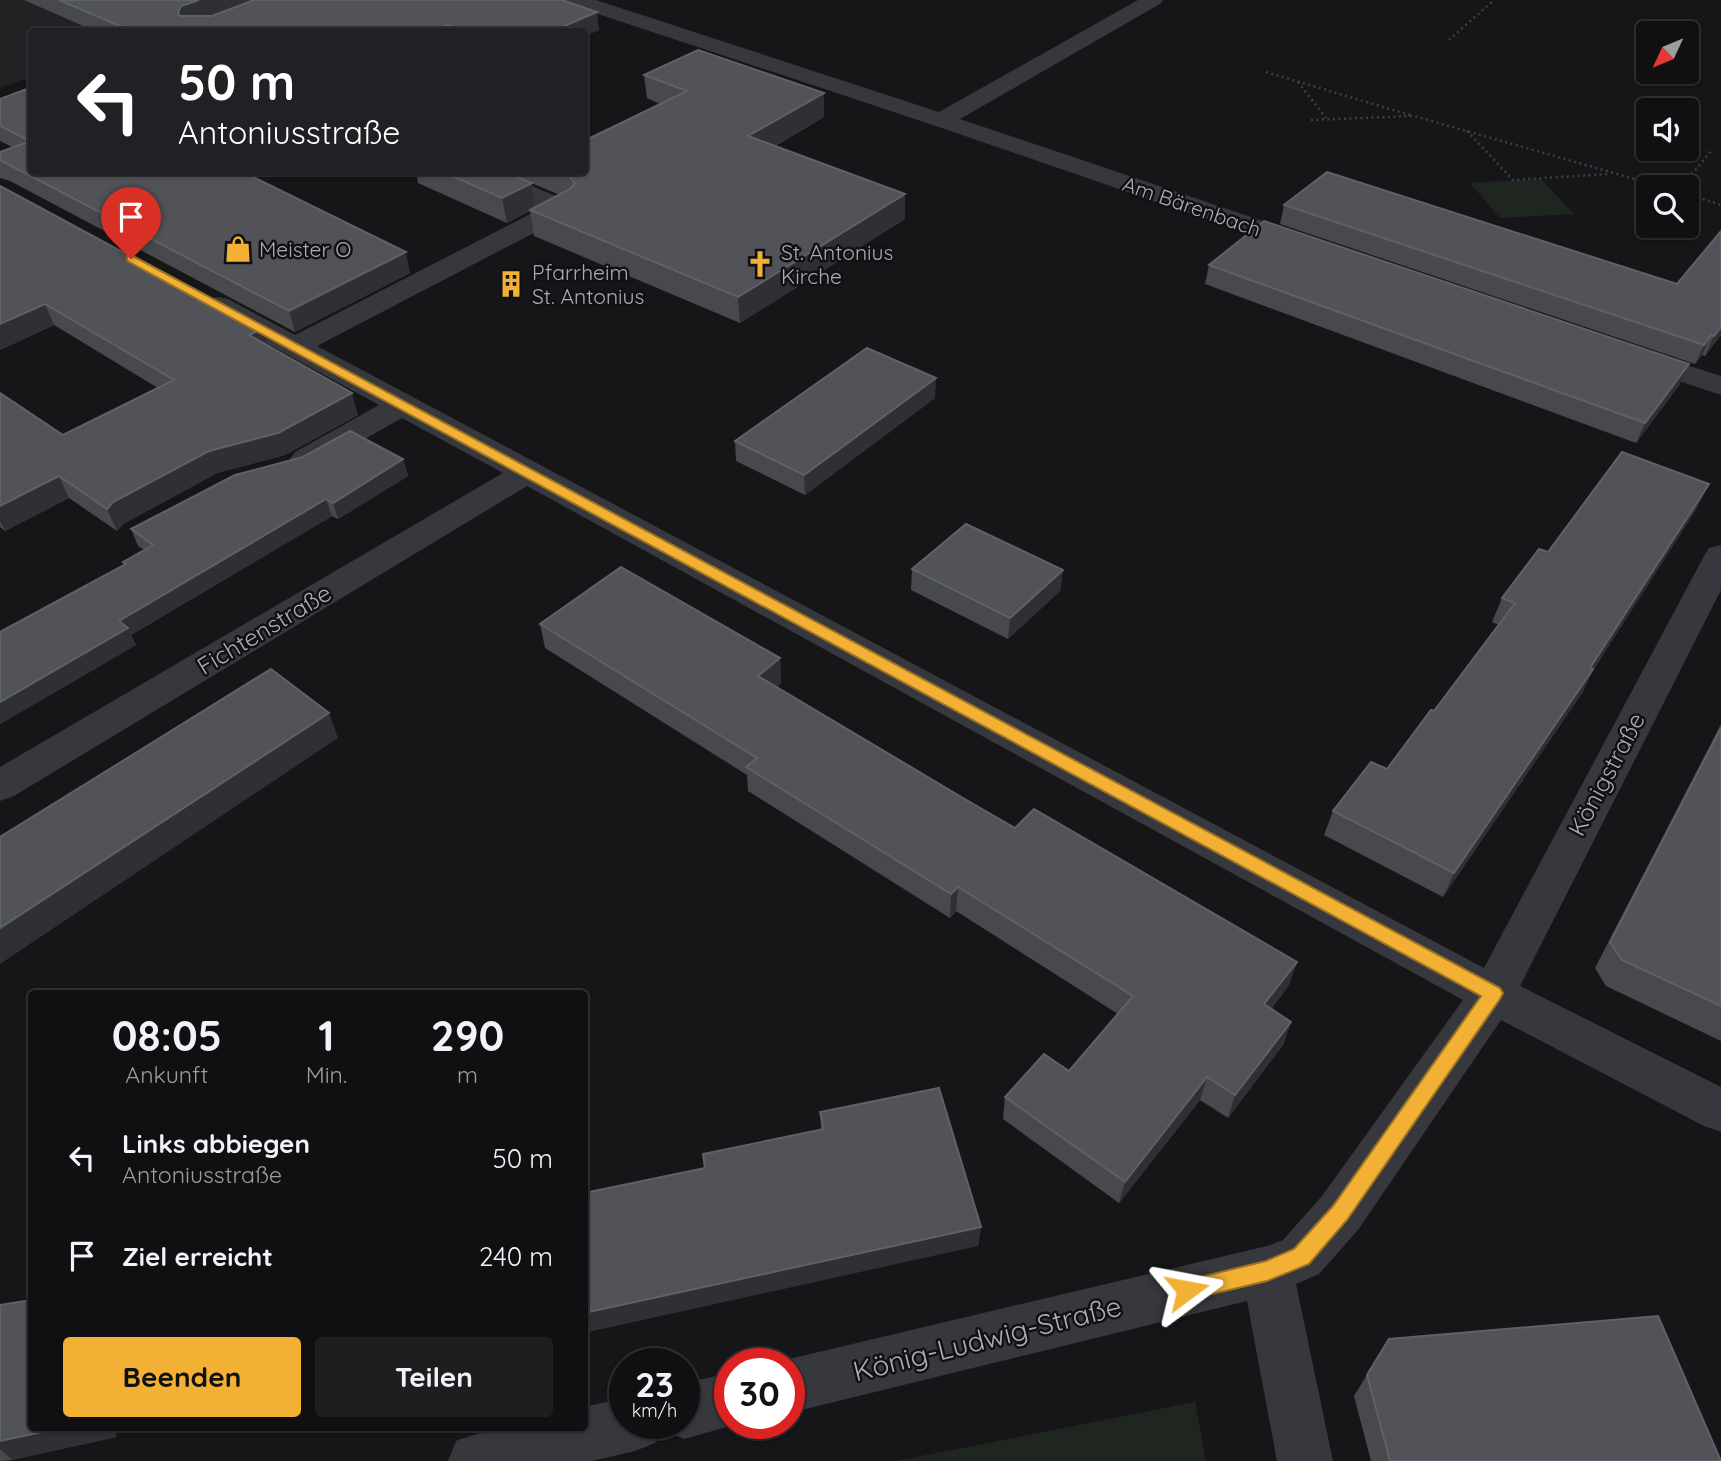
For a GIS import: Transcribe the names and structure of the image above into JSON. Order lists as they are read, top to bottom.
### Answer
{
  "streets": {
    "street": [
      "Am Bärenbach",
      "Fichtenstraße",
      "Königstraße",
      "König-Ludwig-Straße"
    ]
  },
  "crossings": [
    ["Königstraße", "König-Ludwig-Straße"]
  ],
  "places": {
    "shop": ["Meister O"],
    "church": ["St. Antonius Kirche"],
    "building": ["Pfarrheim St. Antonius"]
  },
  "north": "bottom left",
  "page": {
    "turn": ["50 m", "Antoniusstraße"],
    "eta": [
      "08:05",
      "Ankunft",
      "1",
      "Min.",
      "290",
      "m"
    ],
    "list": [
      {
        "name": "Links abbiegen",
        "note": "Antoniusstraße",
        "value": "50 m"
      },
      {
        "name": "Ziel erreicht",
        "value": "240 m"
      }
    ],
    "buttons": ["Beenden", "Teilen"],
    "speed": "23 km/h",
    "limit": "30"
  }
}
